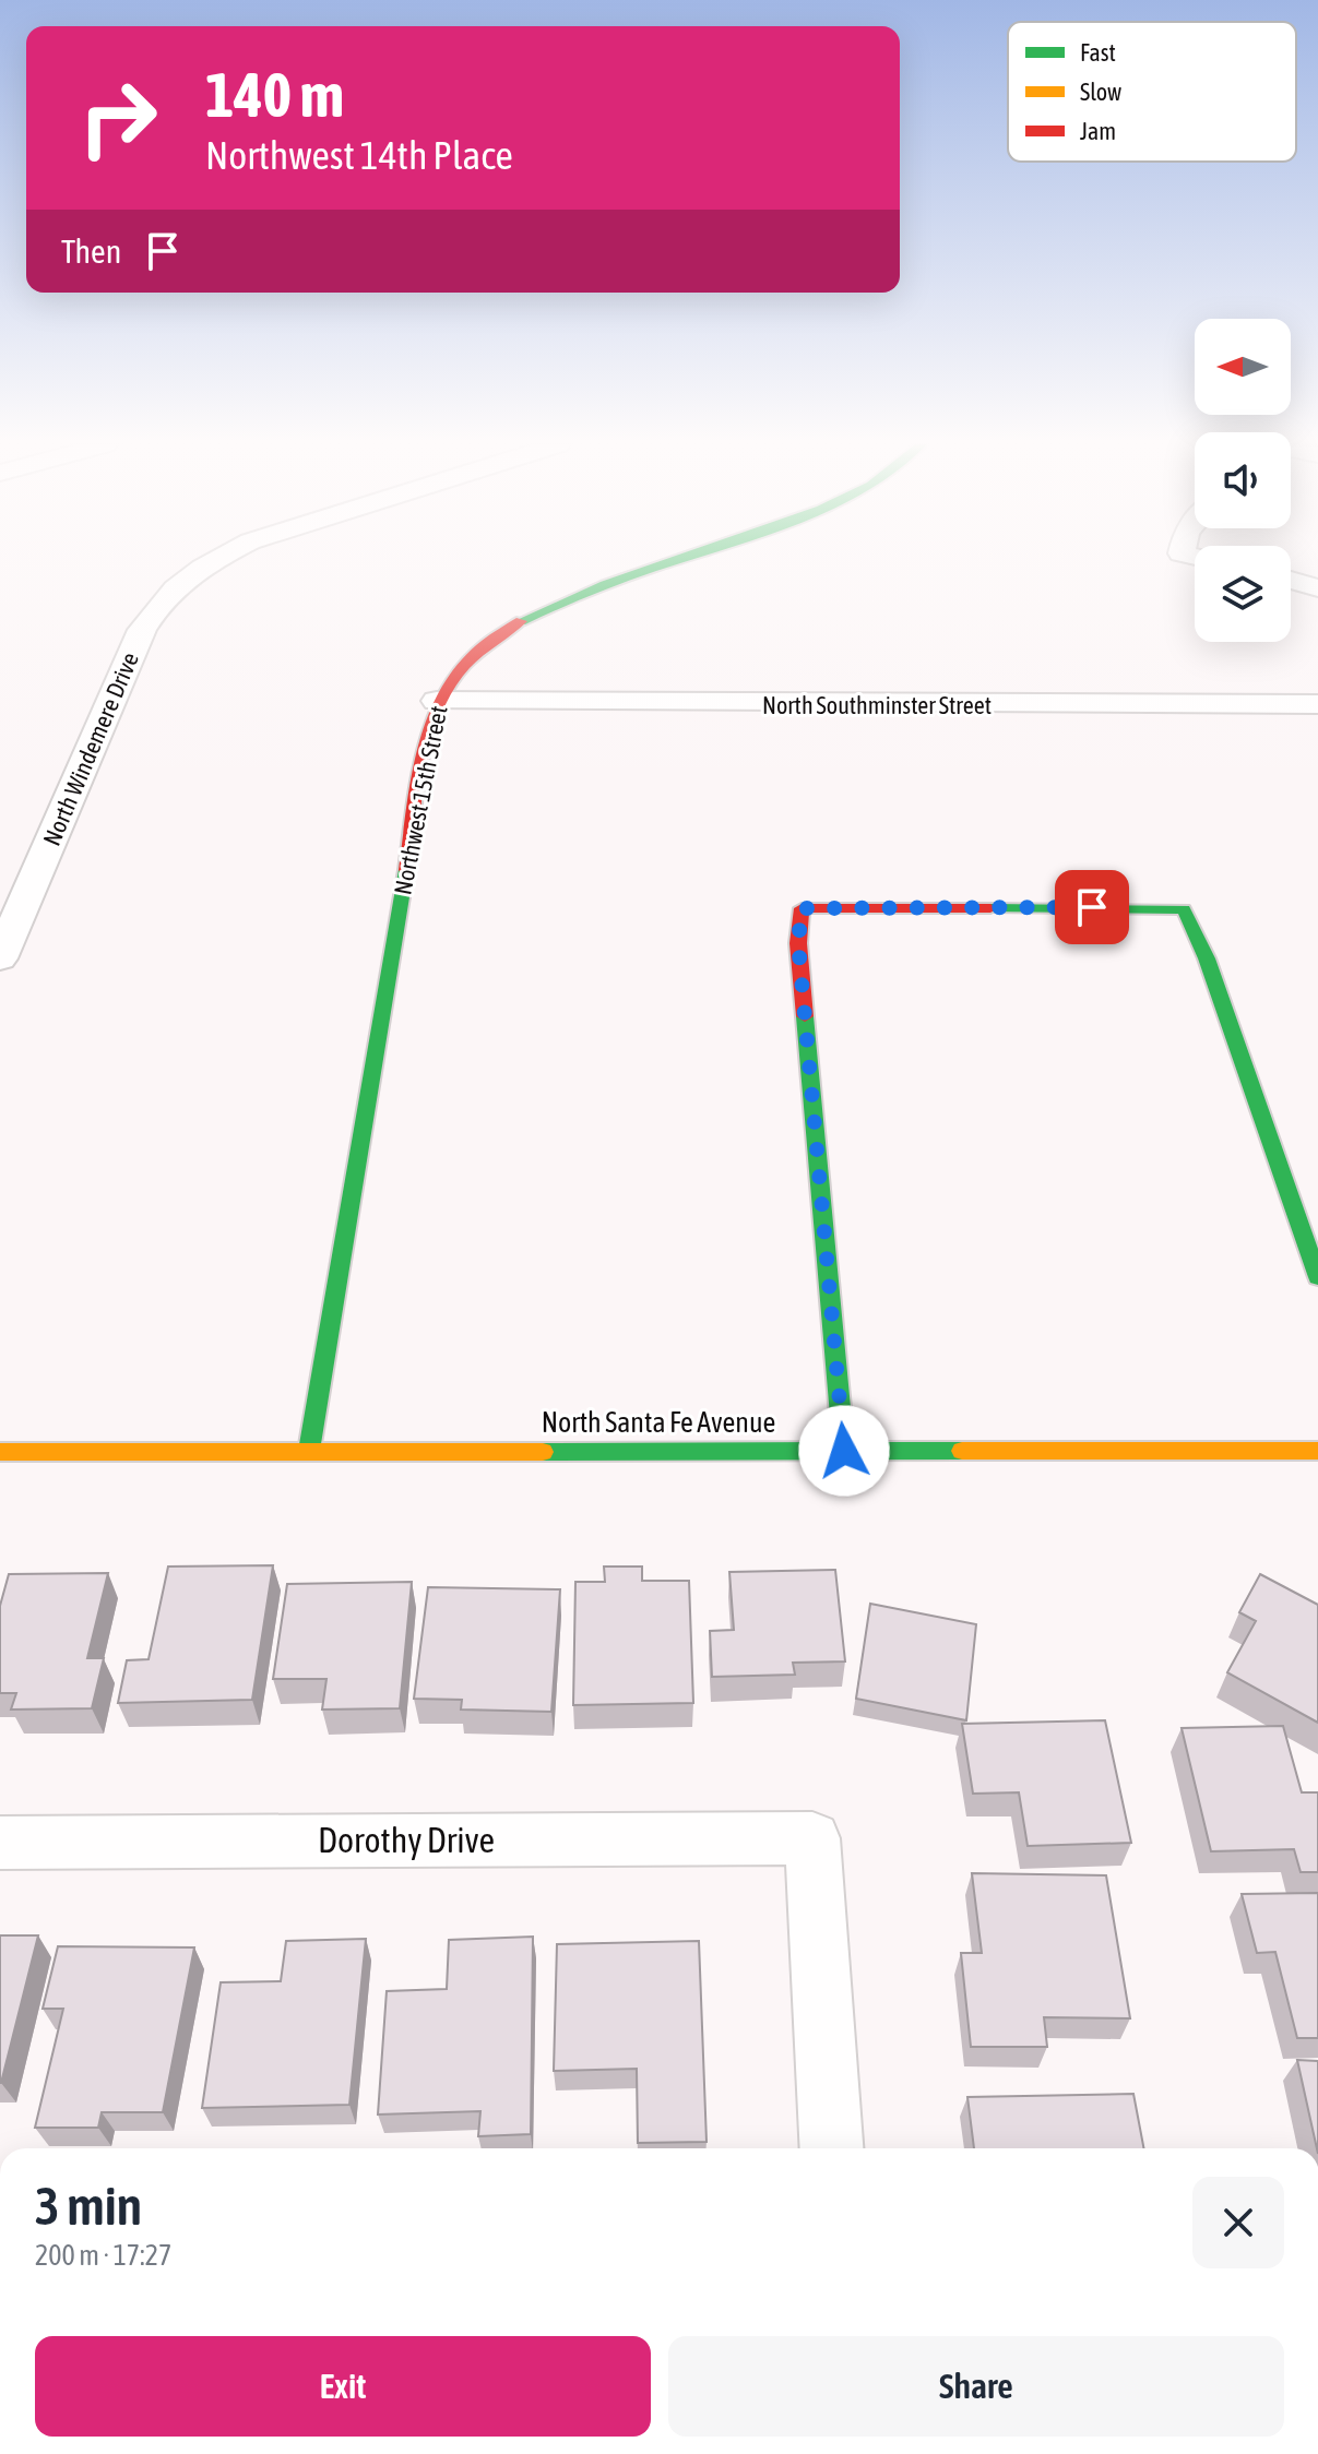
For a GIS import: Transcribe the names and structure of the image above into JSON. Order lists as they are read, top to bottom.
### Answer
{
  "streets": {
    "street": [
      "North Southminster Street",
      "North Windemere Drive",
      "Northwest 15th Street",
      "North Santa Fe Avenue",
      "Dorothy Drive"
    ]
  },
  "crossings": [
    ["North Southminster Street", "Northwest 15th Street"],
    ["Northwest 15th Street", "North Santa Fe Avenue"]
  ],
  "legend": ["Fast", "Slow", "Jam"],
  "north": "left",
  "page": {
    "turn": ["140 m", "Northwest 14th Place"],
    "then": "Then",
    "heading": ["3 min", "200 m · 17:27"],
    "buttons": ["Exit", "Share"]
  }
}
